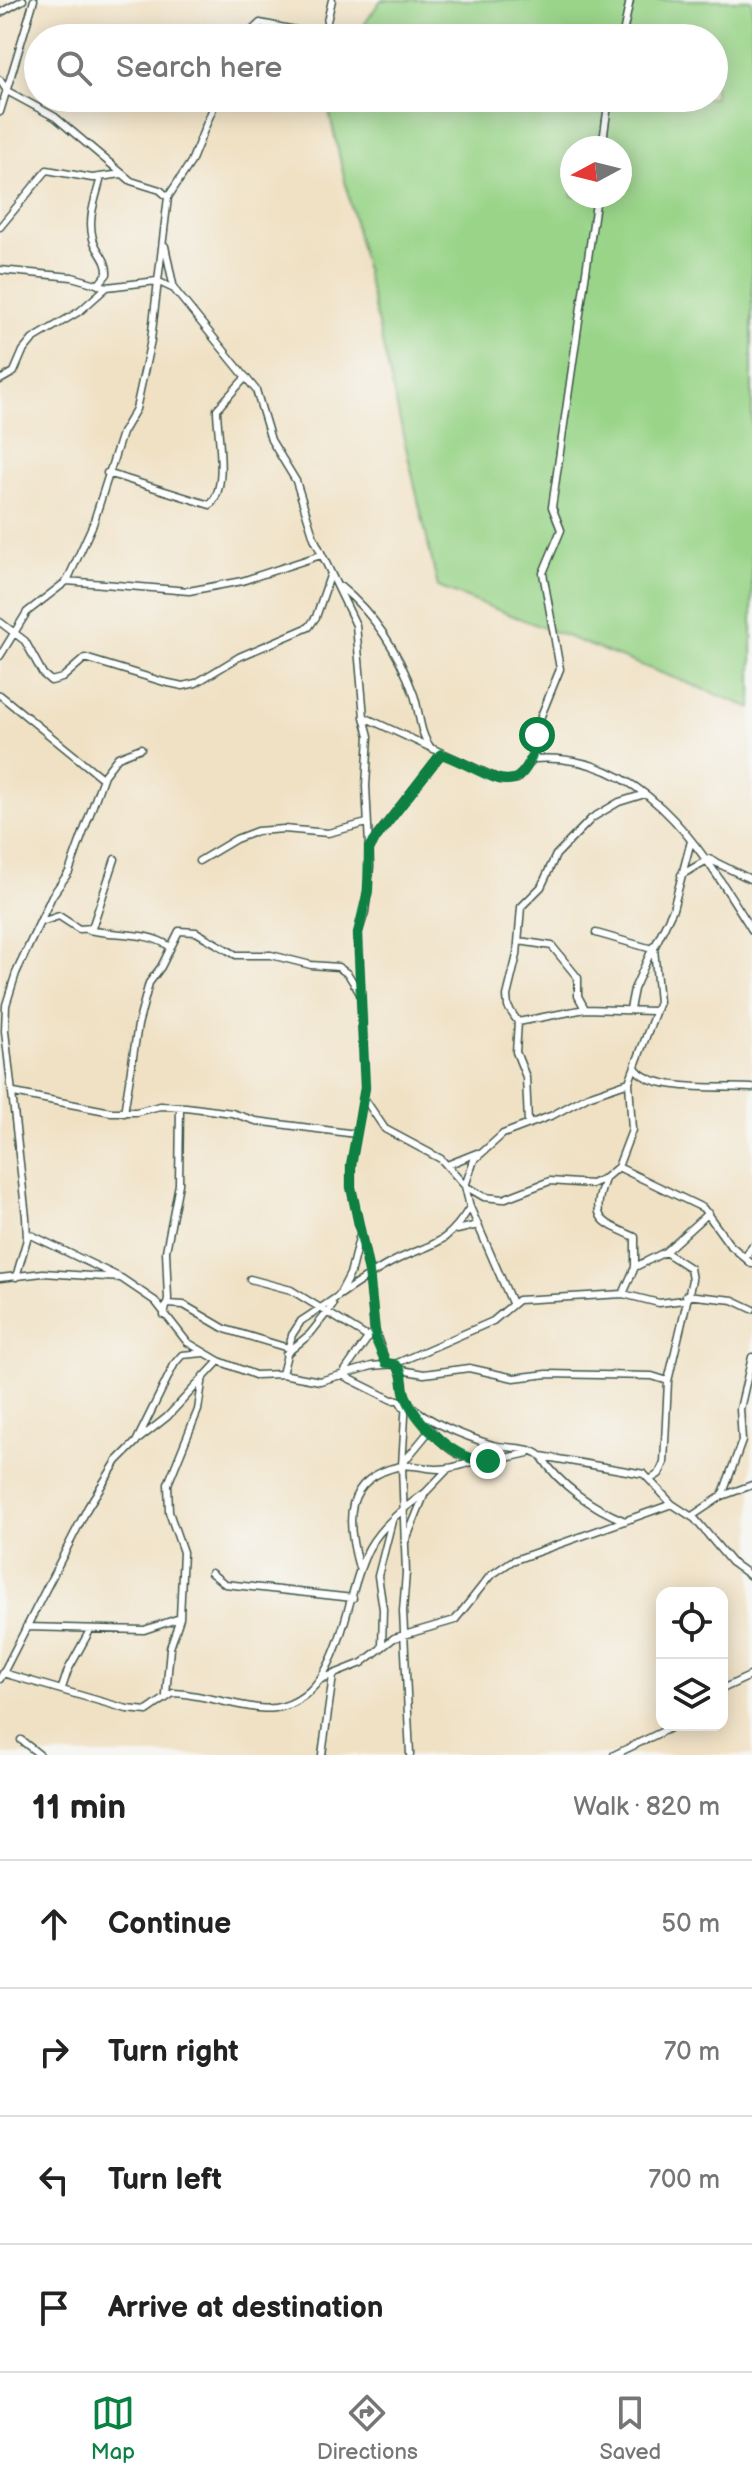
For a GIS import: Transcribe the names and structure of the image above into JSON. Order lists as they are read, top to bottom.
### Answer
{
  "north": "left",
  "page": {
    "search": "Search here",
    "heading": ["11 min", "Walk · 820 m"],
    "list": [
      ["Continue", "50 m"],
      ["Turn right", "70 m"],
      ["Turn left", "700 m"],
      "Arrive at destination"
    ],
    "nav": ["Map", "Directions", "Saved"]
  }
}
